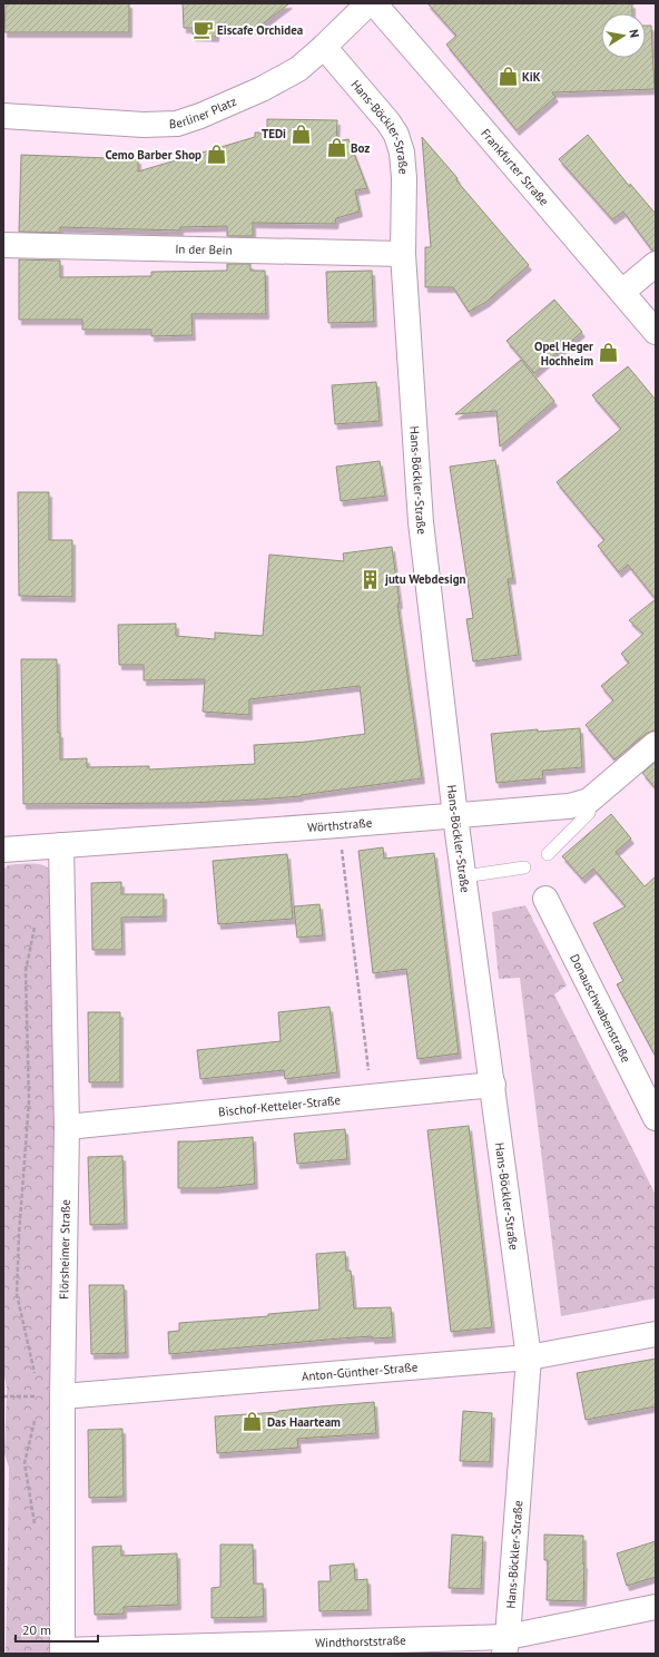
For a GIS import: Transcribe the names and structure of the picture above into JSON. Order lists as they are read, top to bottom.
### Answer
{
  "streets": {
    "street": [
      "Berliner Platz",
      "Hans-Böckler-Straße",
      "Frankfurter Straße",
      "In der Bein",
      "Wörthstraße",
      "Donauschwabenstraße",
      "Bischof-Ketteler-Straße",
      "Flörsheimer Straße",
      "Anton-Günther-Straße",
      "Windthorststraße"
    ]
  },
  "crossings": [
    ["Berliner Platz", "Hans-Böckler-Straße"],
    ["Hans-Böckler-Straße", "In der Bein"],
    ["Hans-Böckler-Straße", "Wörthstraße"],
    ["Hans-Böckler-Straße", "Bischof-Ketteler-Straße"],
    ["Hans-Böckler-Straße", "Anton-Günther-Straße"],
    ["Hans-Böckler-Straße", "Windthorststraße"],
    ["Wörthstraße", "Flörsheimer Straße"],
    ["Bischof-Ketteler-Straße", "Flörsheimer Straße"],
    ["Flörsheimer Straße", "Anton-Günther-Straße"],
    ["Flörsheimer Straße", "Windthorststraße"]
  ],
  "places": {
    "cafe": ["Eiscafe Orchidea"],
    "shop": [
      "KiK",
      "TEDi",
      "Boz",
      "Cemo Barber Shop",
      "Opel Heger Hochheim",
      "Das Haarteam"
    ],
    "building": ["jutu Webdesign"]
  },
  "scale_bar": "20 m",
  "north": "right"
}
